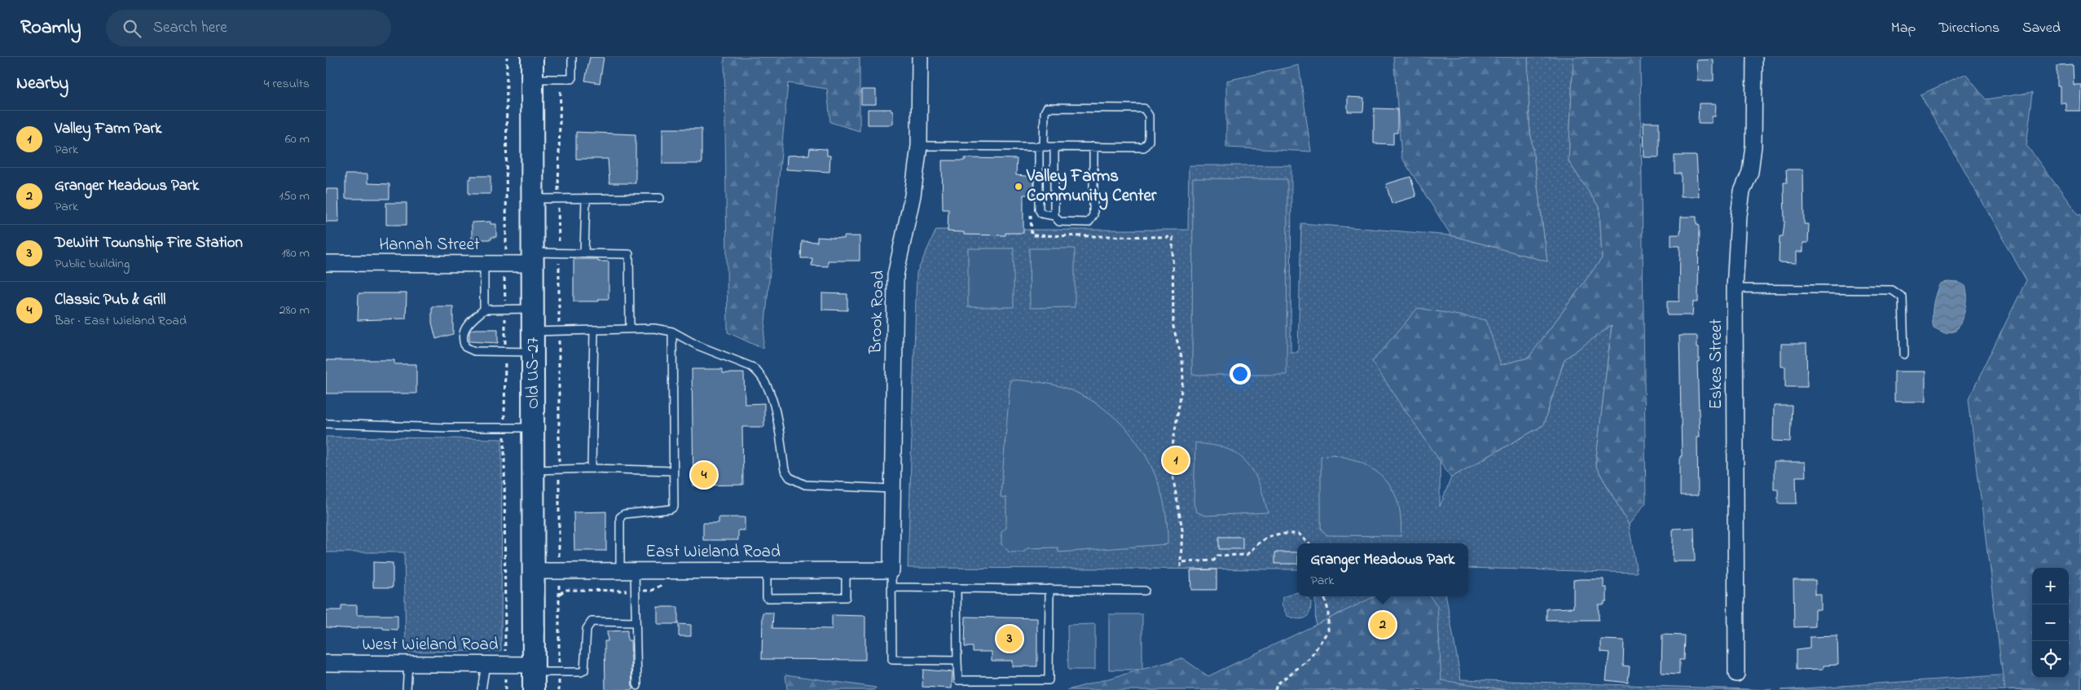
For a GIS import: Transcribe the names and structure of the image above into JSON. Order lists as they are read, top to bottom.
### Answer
{
  "streets": {
    "main road": ["Old US-27"],
    "street": [
      "Hannah Street",
      "Brook Road",
      "Eskes Street",
      "East Wieland Road",
      "West Wieland Road"
    ]
  },
  "crossings": [
    ["Hannah Street", "Old US-27"],
    ["Brook Road", "East Wieland Road"],
    ["Old US-27", "East Wieland Road"],
    ["Old US-27", "West Wieland Road"]
  ],
  "places": ["Valley Farms Community Center"],
  "page": {
    "header": "Roamly",
    "search": "Search here",
    "nav": ["Map", "Directions", "Saved"],
    "heading": ["Nearby", "4 results"],
    "list": [
      {
        "mark": "1",
        "name": "Valley Farm Park",
        "note": "Park",
        "value": "60 m"
      },
      {
        "mark": "2",
        "name": "Granger Meadows Park",
        "note": "Park",
        "value": "150 m"
      },
      {
        "mark": "3",
        "name": "DeWitt Township Fire Station",
        "note": "Public building",
        "value": "180 m"
      },
      {
        "mark": "4",
        "name": "Classic Pub & Grill",
        "note": "Bar · East Wieland Road",
        "value": "280 m"
      }
    ],
    "pins": [
      "1",
      "4",
      "2",
      "3"
    ],
    "popup": ["Granger Meadows Park", "Park"],
    "map_buttons": ["+", "−"]
  }
}
